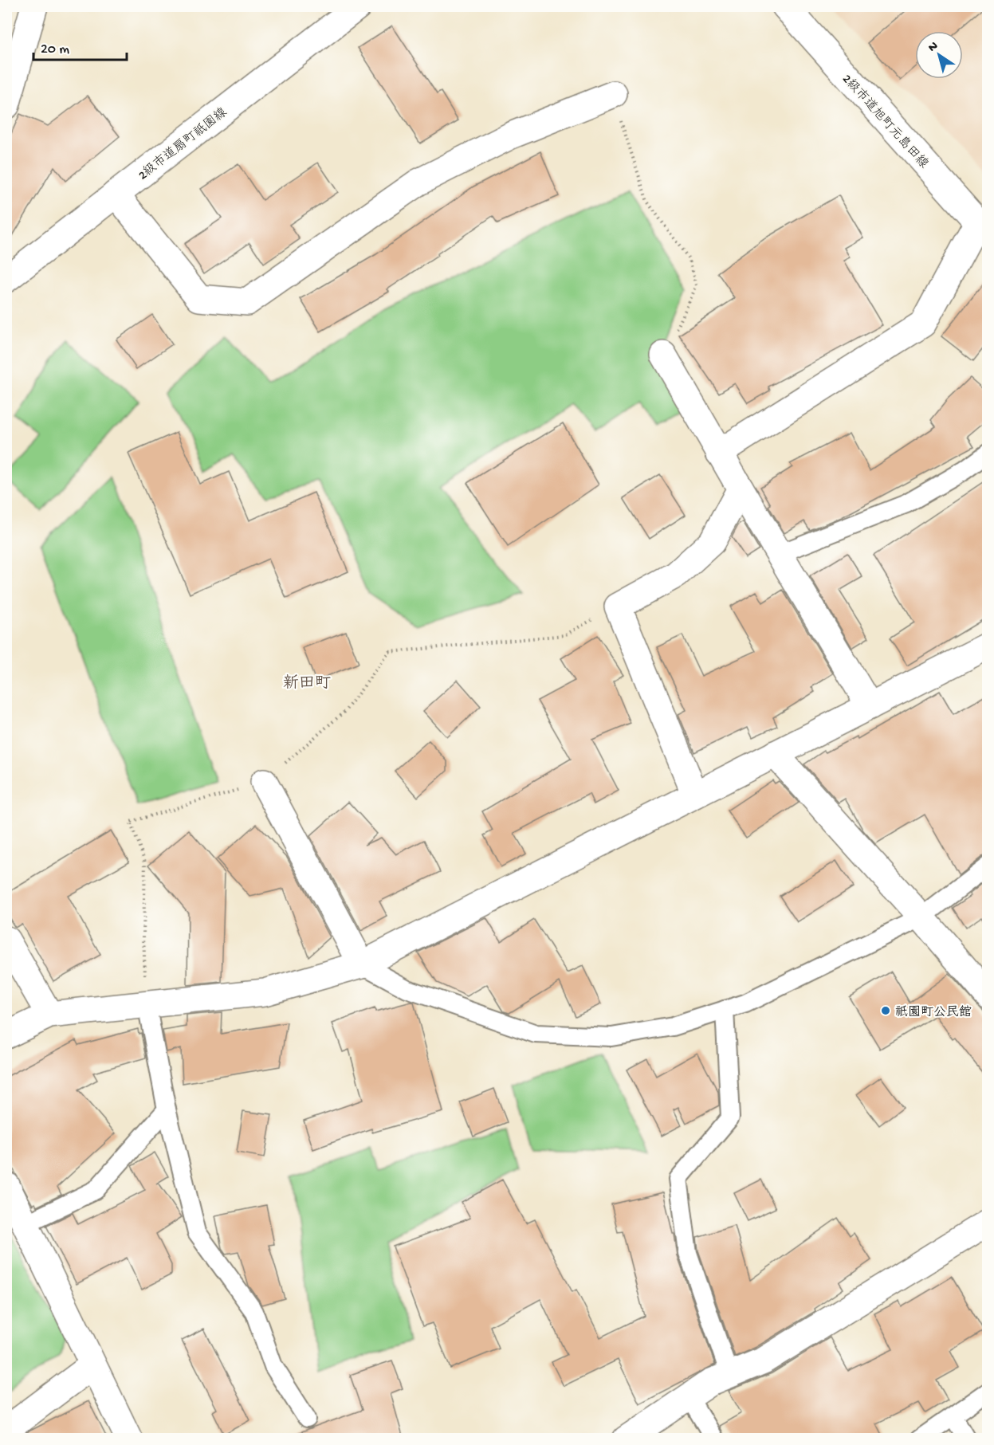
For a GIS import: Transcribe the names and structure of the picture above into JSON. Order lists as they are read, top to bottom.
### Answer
{
  "streets": {
    "street": ["2級市道旭町元島田線", "2級市道扇町祇園線"]
  },
  "districts": ["新田町"],
  "places": ["祇園町公民館"],
  "scale_bar": "20 m",
  "north": "top left"
}
